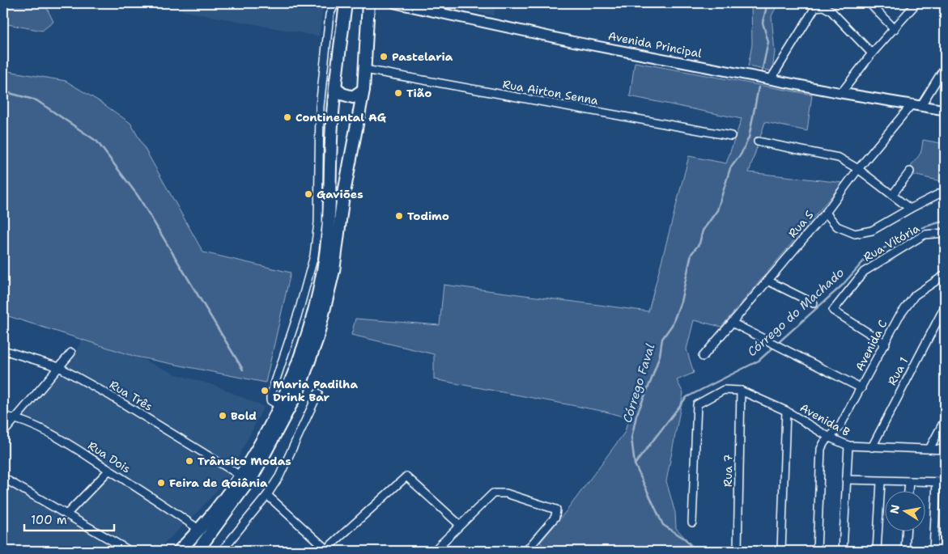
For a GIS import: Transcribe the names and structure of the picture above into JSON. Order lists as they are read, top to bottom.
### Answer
{
  "streets": {
    "street": [
      "Avenida Principal",
      "Rua Airton Senna",
      "Rua S",
      "Rua Vitória",
      "Avenida C",
      "Rua 1",
      "Rua Três",
      "Avenida B",
      "Rua Dois",
      "Rua 7"
    ]
  },
  "crossings": [
    ["Avenida Principal", "Rua S"],
    ["Rua Vitória", "Avenida C"],
    ["Avenida C", "Avenida B"],
    ["Rua 1", "Avenida B"],
    ["Avenida B", "Rua 7"]
  ],
  "water": ["Córrego do Machado", "Córrego Faval"],
  "places": [
    "Pastelaria",
    "Tião",
    "Continental AG",
    "Gaviões",
    "Todimo",
    "Maria Padilha Drink Bar",
    "Bold",
    "Trânsito Modas",
    "Feira de Goiânia"
  ],
  "scale_bar": "100 m",
  "north": "left"
}
